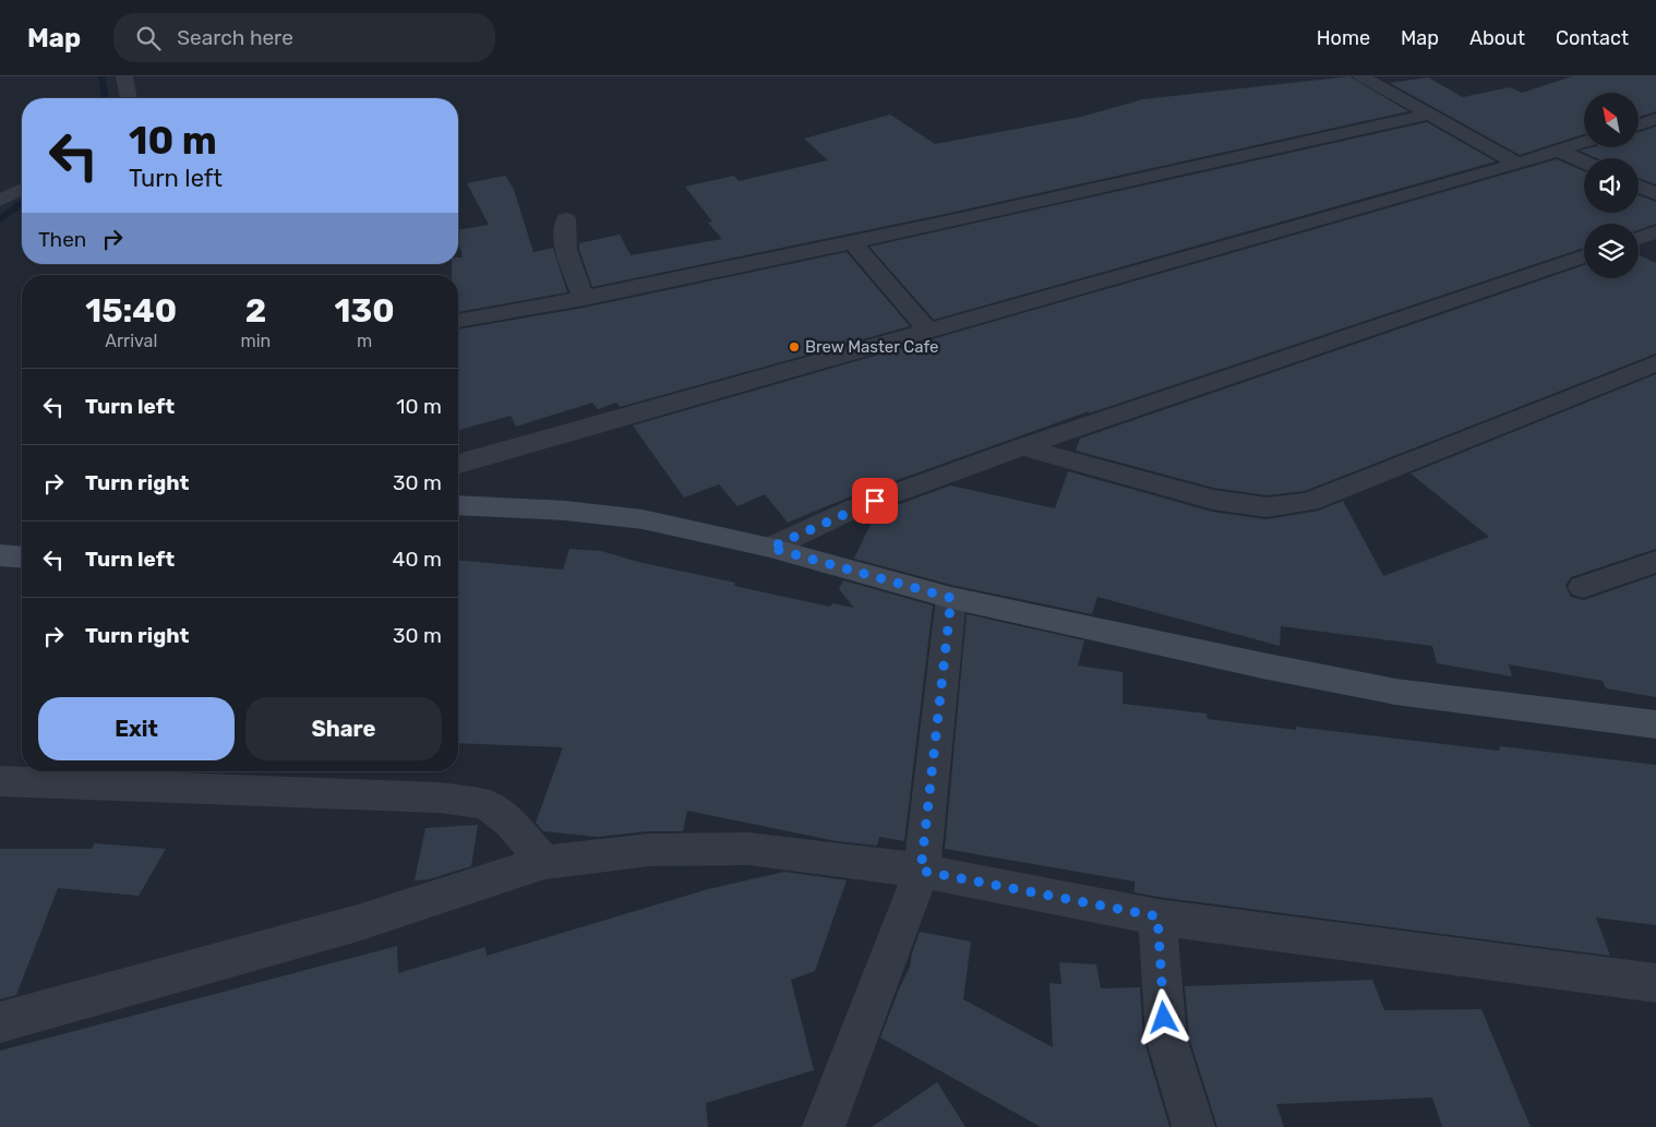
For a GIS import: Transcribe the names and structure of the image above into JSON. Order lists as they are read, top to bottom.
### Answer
{
  "places": ["Brew Master Cafe"],
  "north": "top left",
  "page": {
    "header": "Map",
    "search": "Search here",
    "nav": [
      "Home",
      "Map",
      "About",
      "Contact"
    ],
    "turn": ["10 m", "Turn left"],
    "then": "Then",
    "eta": [
      "15:40",
      "Arrival",
      "2",
      "min",
      "130",
      "m"
    ],
    "list": [
      {
        "name": "Turn left",
        "value": "10 m"
      },
      {
        "name": "Turn right",
        "value": "30 m"
      },
      {
        "name": "Turn left",
        "value": "40 m"
      },
      {
        "name": "Turn right",
        "value": "30 m"
      }
    ],
    "buttons": ["Exit", "Share"]
  }
}
